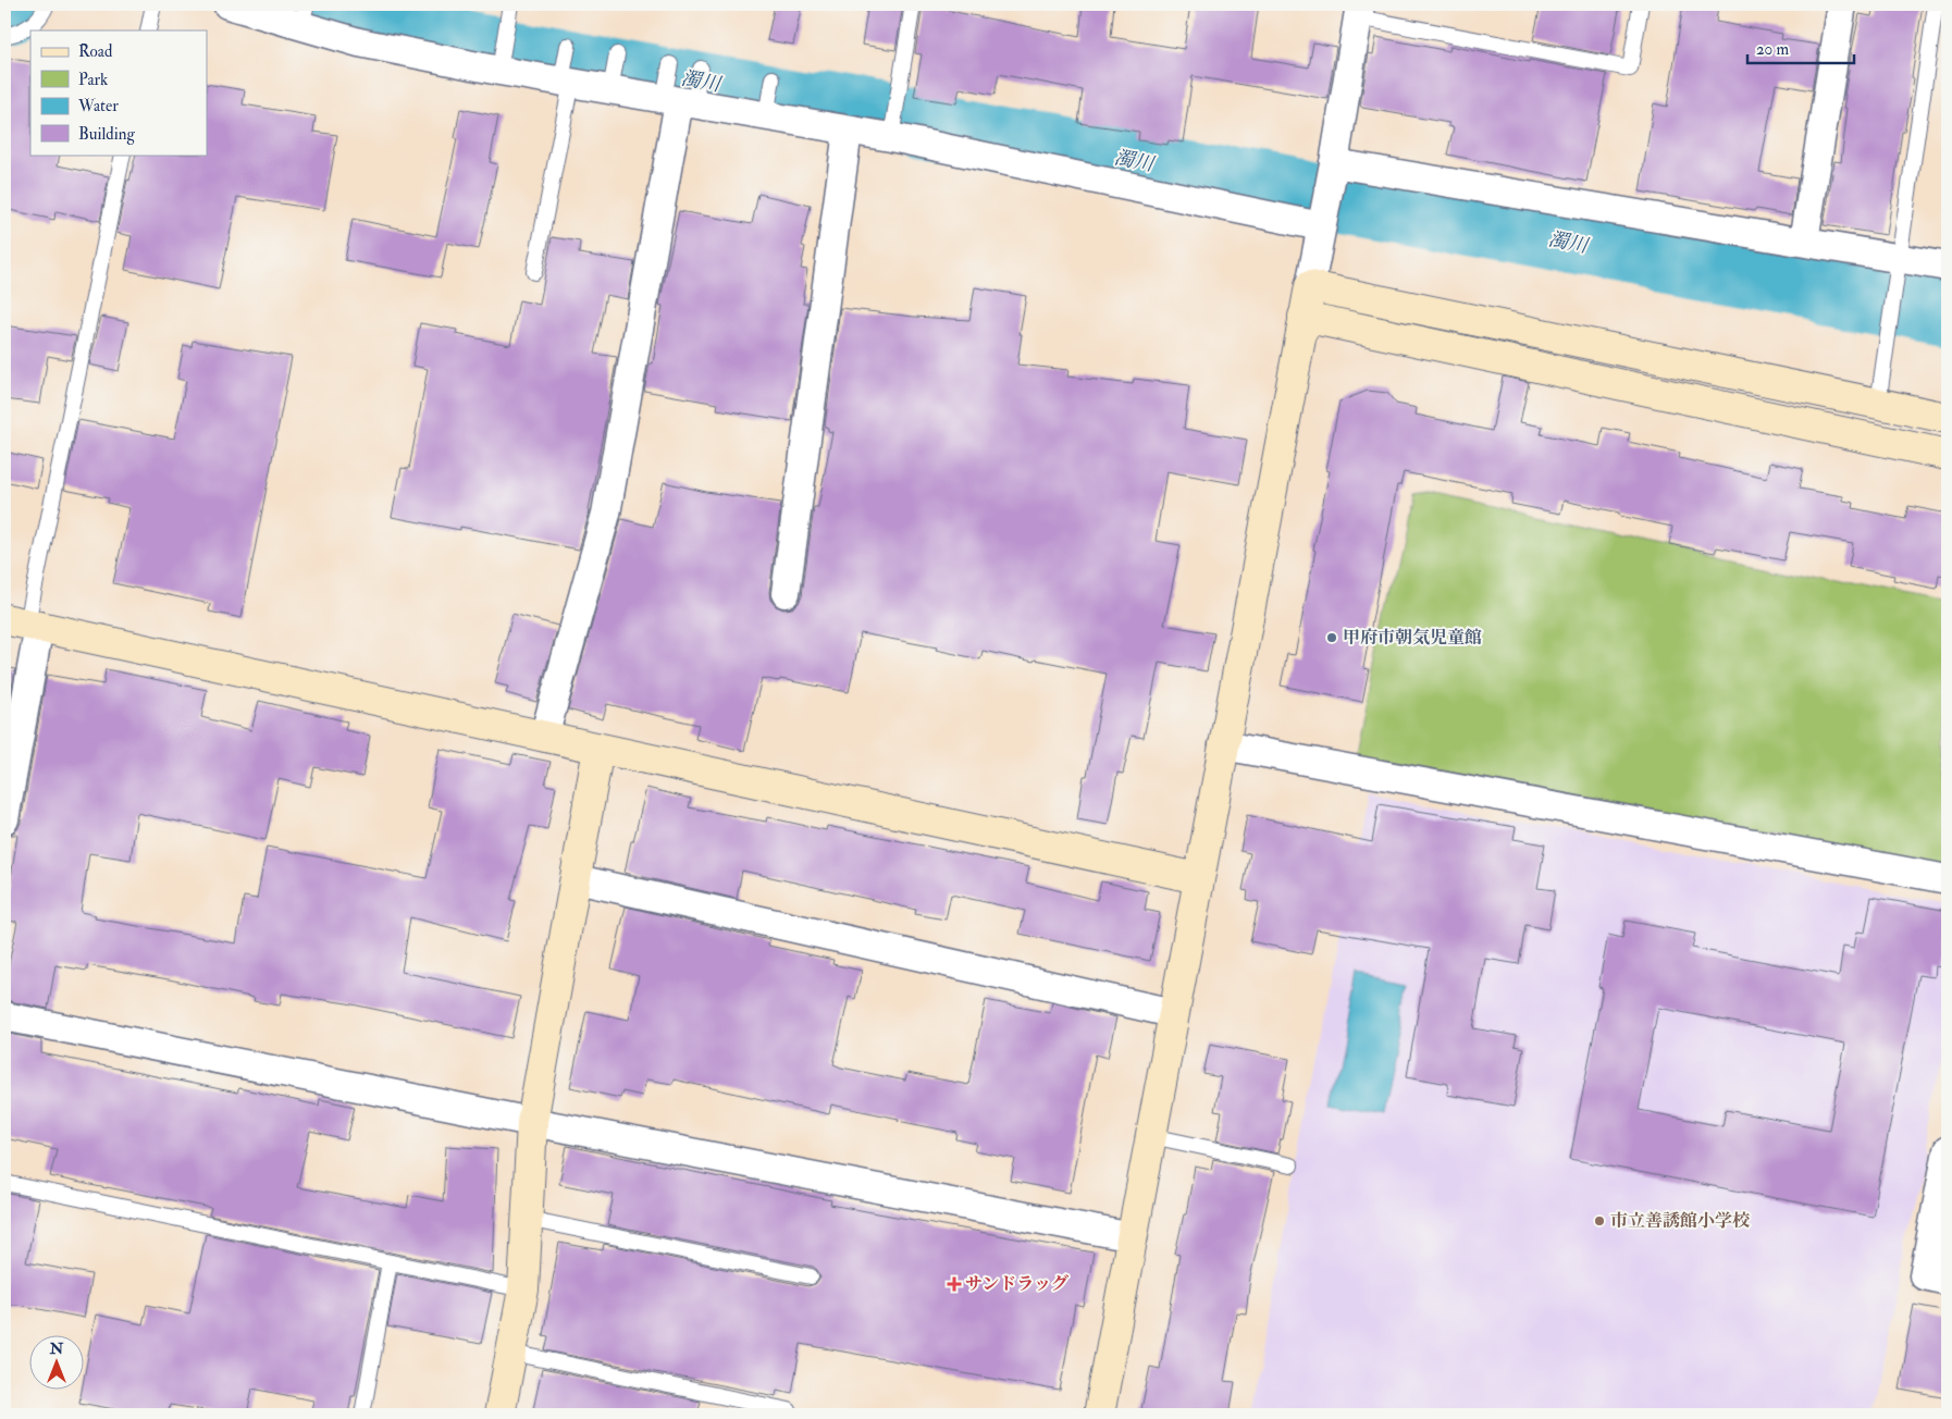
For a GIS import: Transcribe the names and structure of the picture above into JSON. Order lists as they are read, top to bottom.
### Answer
{
  "water": ["濁川"],
  "places": {
    "other": ["甲府市朝気児童館", "市立善誘館小学校"],
    "health": ["サンドラッグ"]
  },
  "legend": [
    "Road",
    "Park",
    "Water",
    "Building"
  ],
  "scale_bar": "20 m",
  "north": "top"
}
